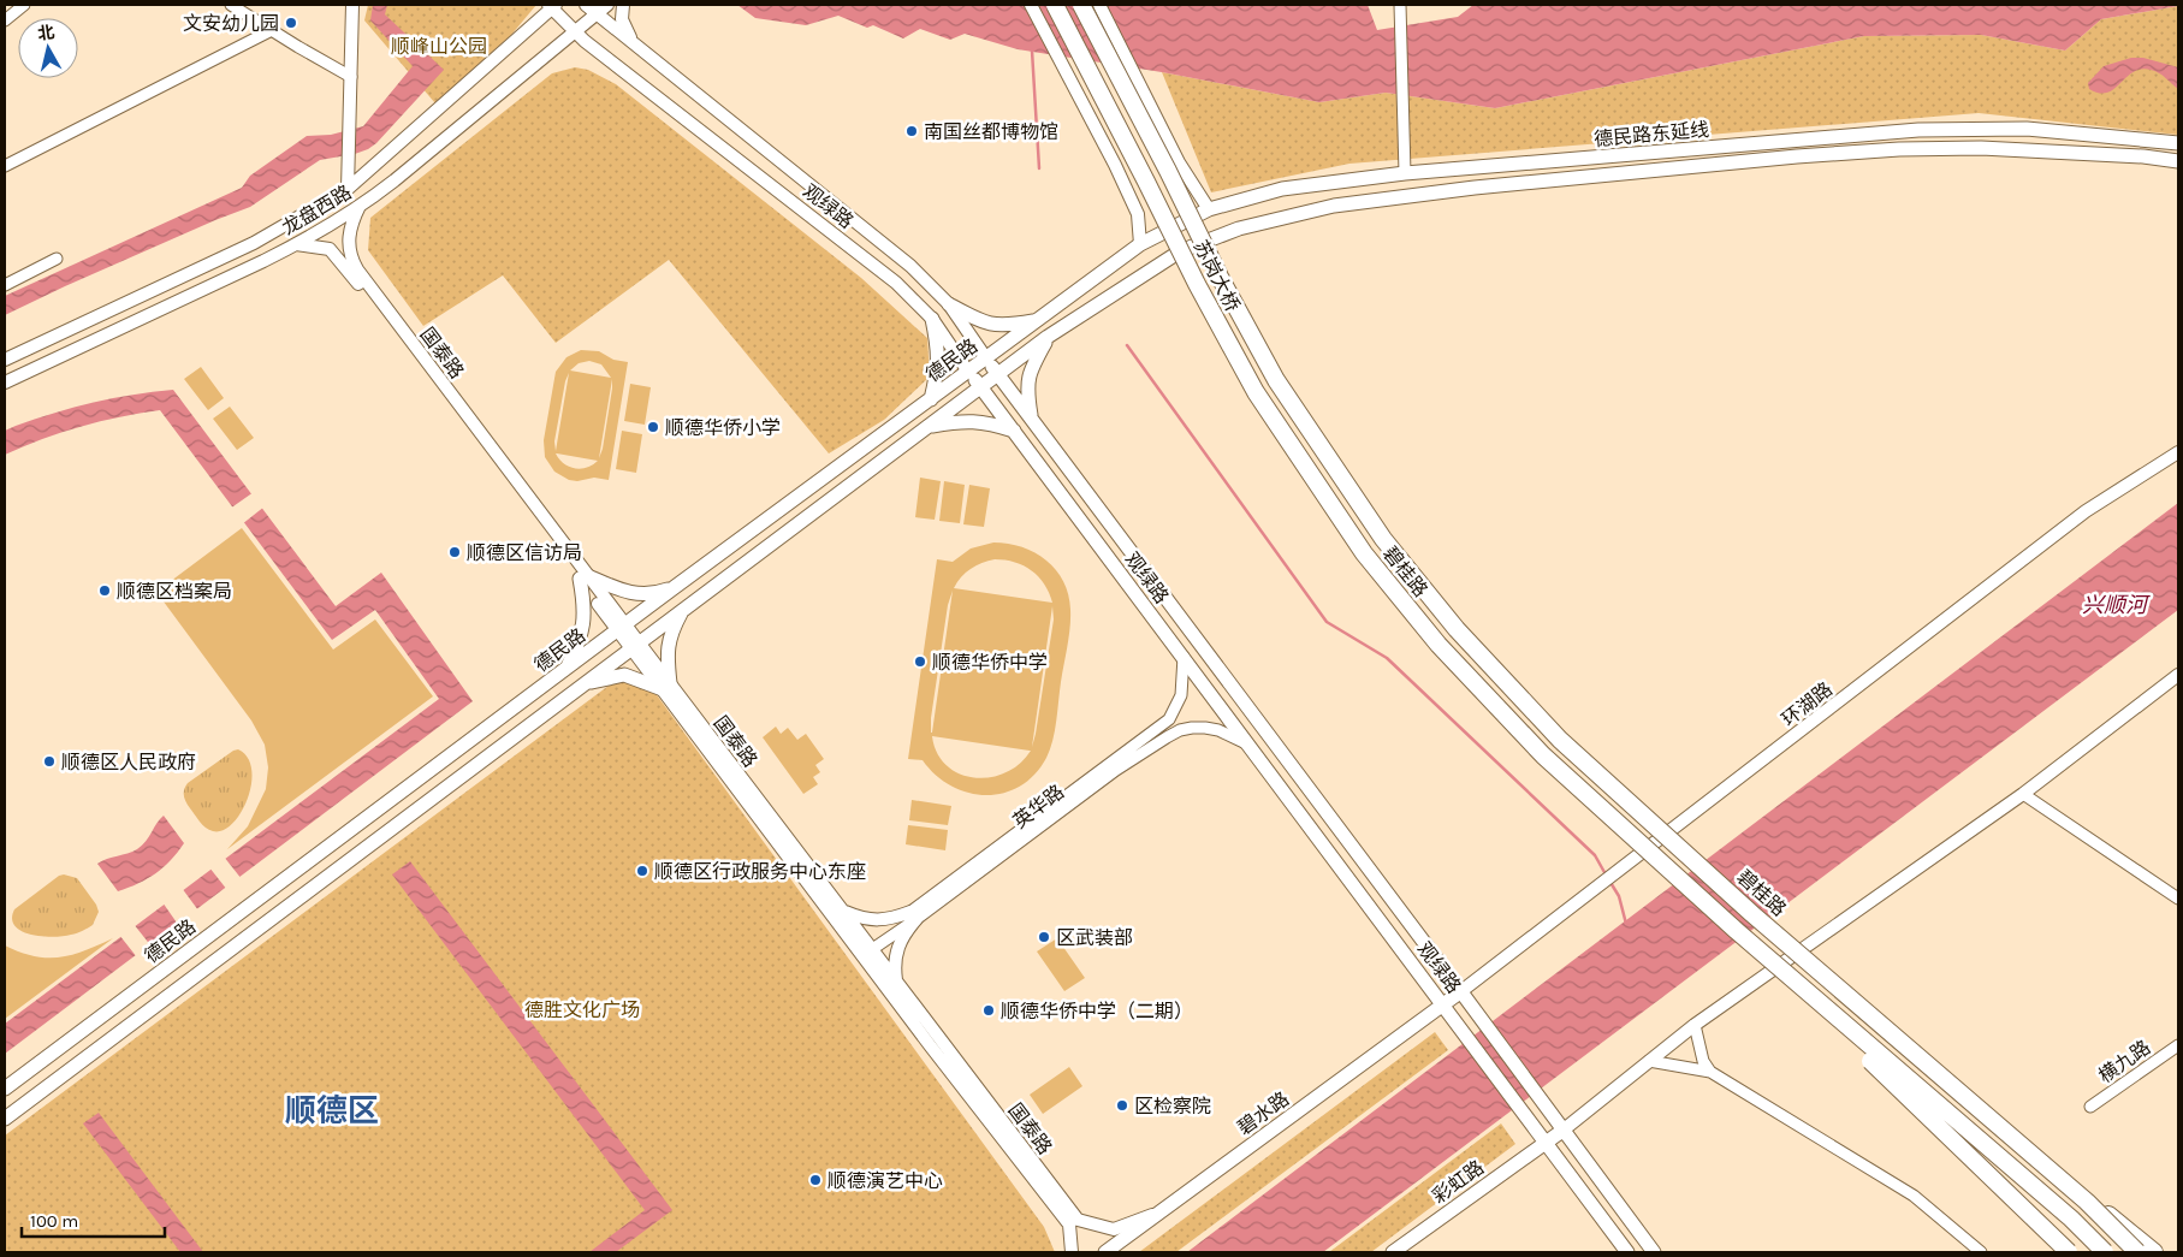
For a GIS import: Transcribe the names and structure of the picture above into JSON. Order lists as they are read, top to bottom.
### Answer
{
  "streets": {
    "highway": ["苏岗大桥", "碧桂路"],
    "main road": [
      "德民路东延线",
      "观绿路",
      "德民路",
      "碧水路",
      "彩虹路"
    ],
    "street": [
      "龙盘西路",
      "国泰路",
      "环湖路",
      "英华路",
      "横九路"
    ]
  },
  "crossings": [
    ["德民路东延线", "观绿路"],
    ["德民路东延线", "国泰路"],
    ["德民路东延线", "德民路"],
    ["观绿路", "龙盘西路"],
    ["观绿路", "德民路"],
    ["观绿路", "环湖路"],
    ["观绿路", "英华路"],
    ["观绿路", "碧水路"],
    ["观绿路", "彩虹路"],
    ["龙盘西路", "国泰路"],
    ["苏岗大桥", "碧桂路"],
    ["国泰路", "德民路"],
    ["国泰路", "英华路"],
    ["国泰路", "碧水路"],
    ["环湖路", "碧水路"]
  ],
  "districts": ["顺德区"],
  "water": ["兴顺河"],
  "parks": ["顺峰山公园", "德胜文化广场"],
  "places": [
    "文安幼儿园",
    "南国丝都博物馆",
    "顺德华侨小学",
    "顺德区信访局",
    "顺德区档案局",
    "顺德华侨中学",
    "顺德区人民政府",
    "顺德区行政服务中心东座",
    "区武装部",
    "顺德华侨中学（二期）",
    "区检察院",
    "顺德演艺中心"
  ],
  "scale_bar": "100 m",
  "north": "top"
}
